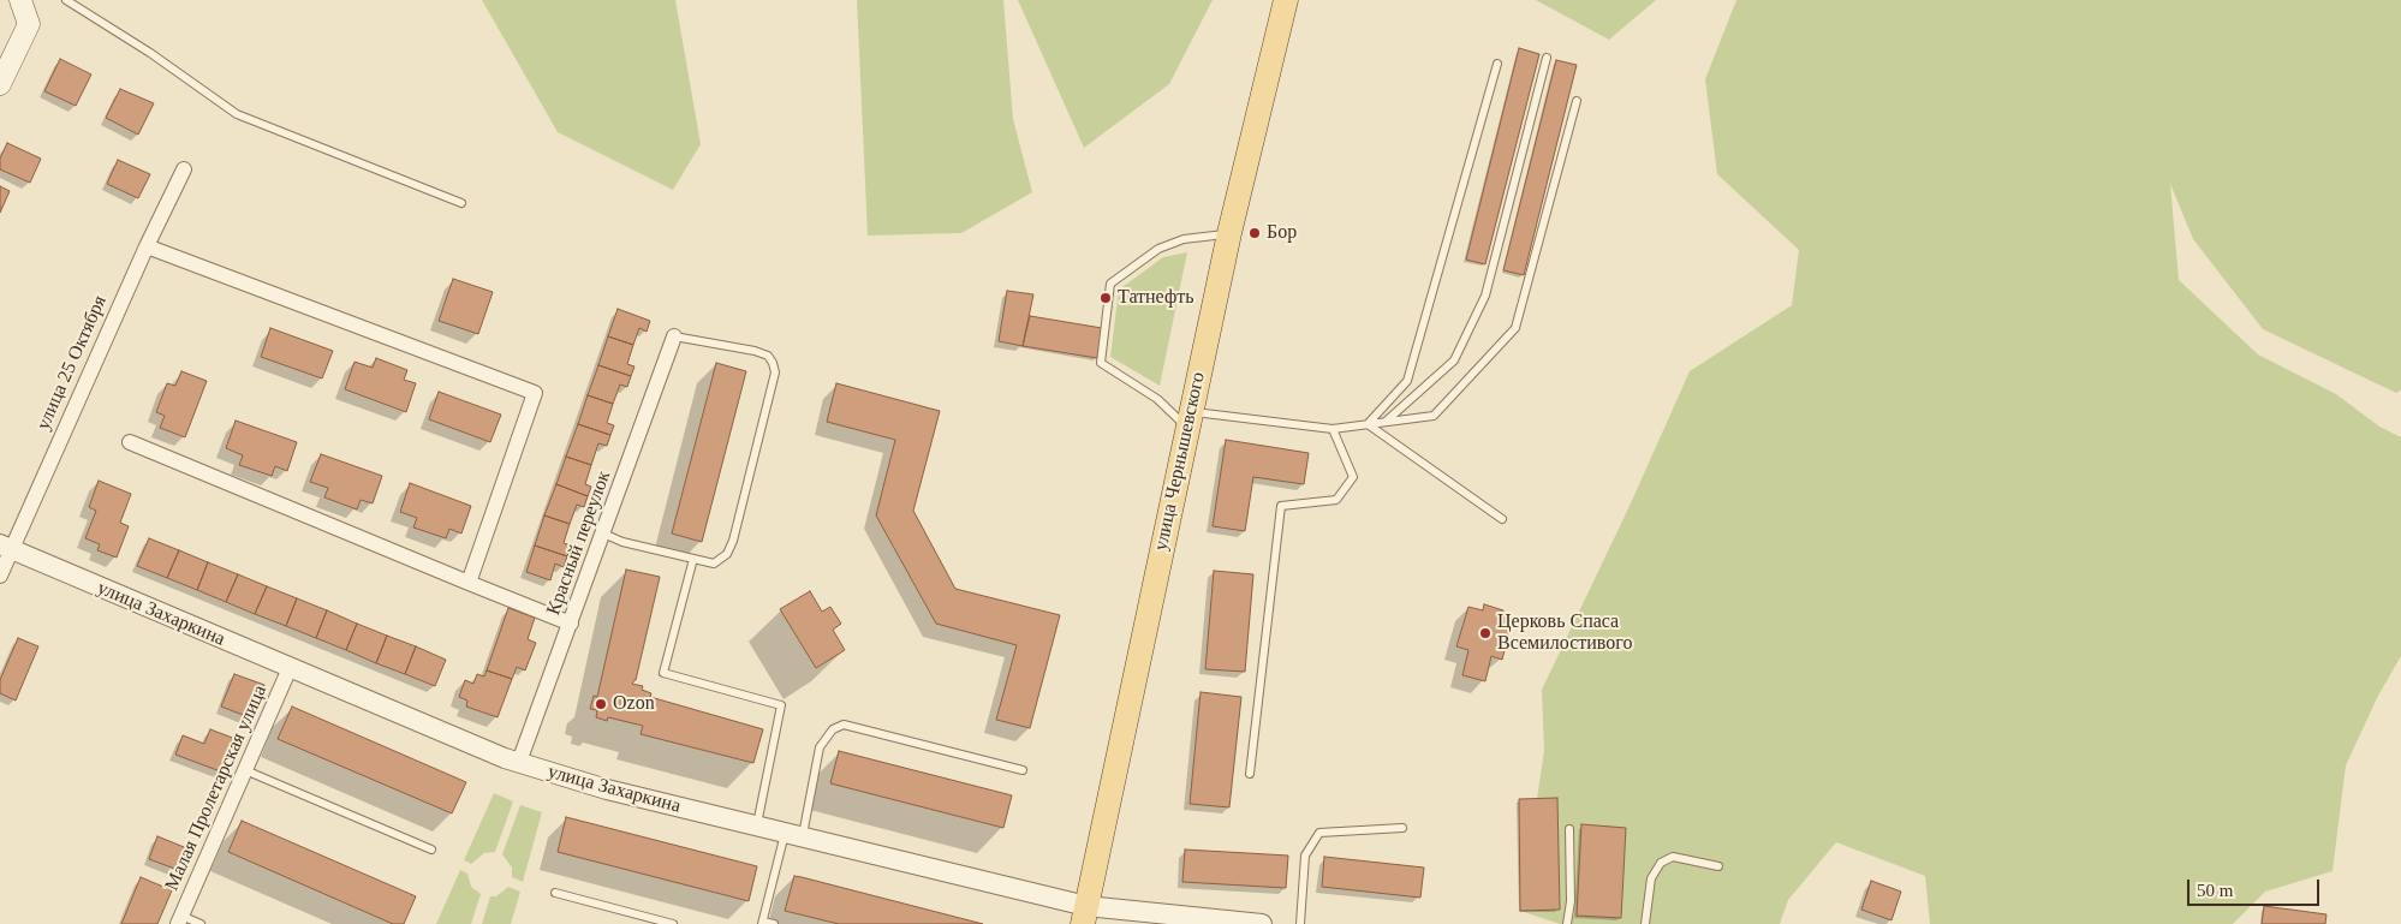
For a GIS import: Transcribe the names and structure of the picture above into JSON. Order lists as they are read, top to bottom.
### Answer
{
  "streets": {
    "main road": ["улица Чернышевского"],
    "street": [
      "улица 25 Октября",
      "Красный переулок",
      "улица Захаркина",
      "Малая Пролетарская улица"
    ]
  },
  "crossings": [
    ["улица 25 Октября", "улица Захаркина"],
    ["улица Чернышевского", "улица Захаркина"],
    ["Красный переулок", "улица Захаркина"],
    ["улица Захаркина", "Малая Пролетарская улица"]
  ],
  "places": [
    "Бор",
    "Татнефть",
    "Церковь Спаса Всемилостивого",
    "Ozon"
  ],
  "scale_bar": "50 m"
}
